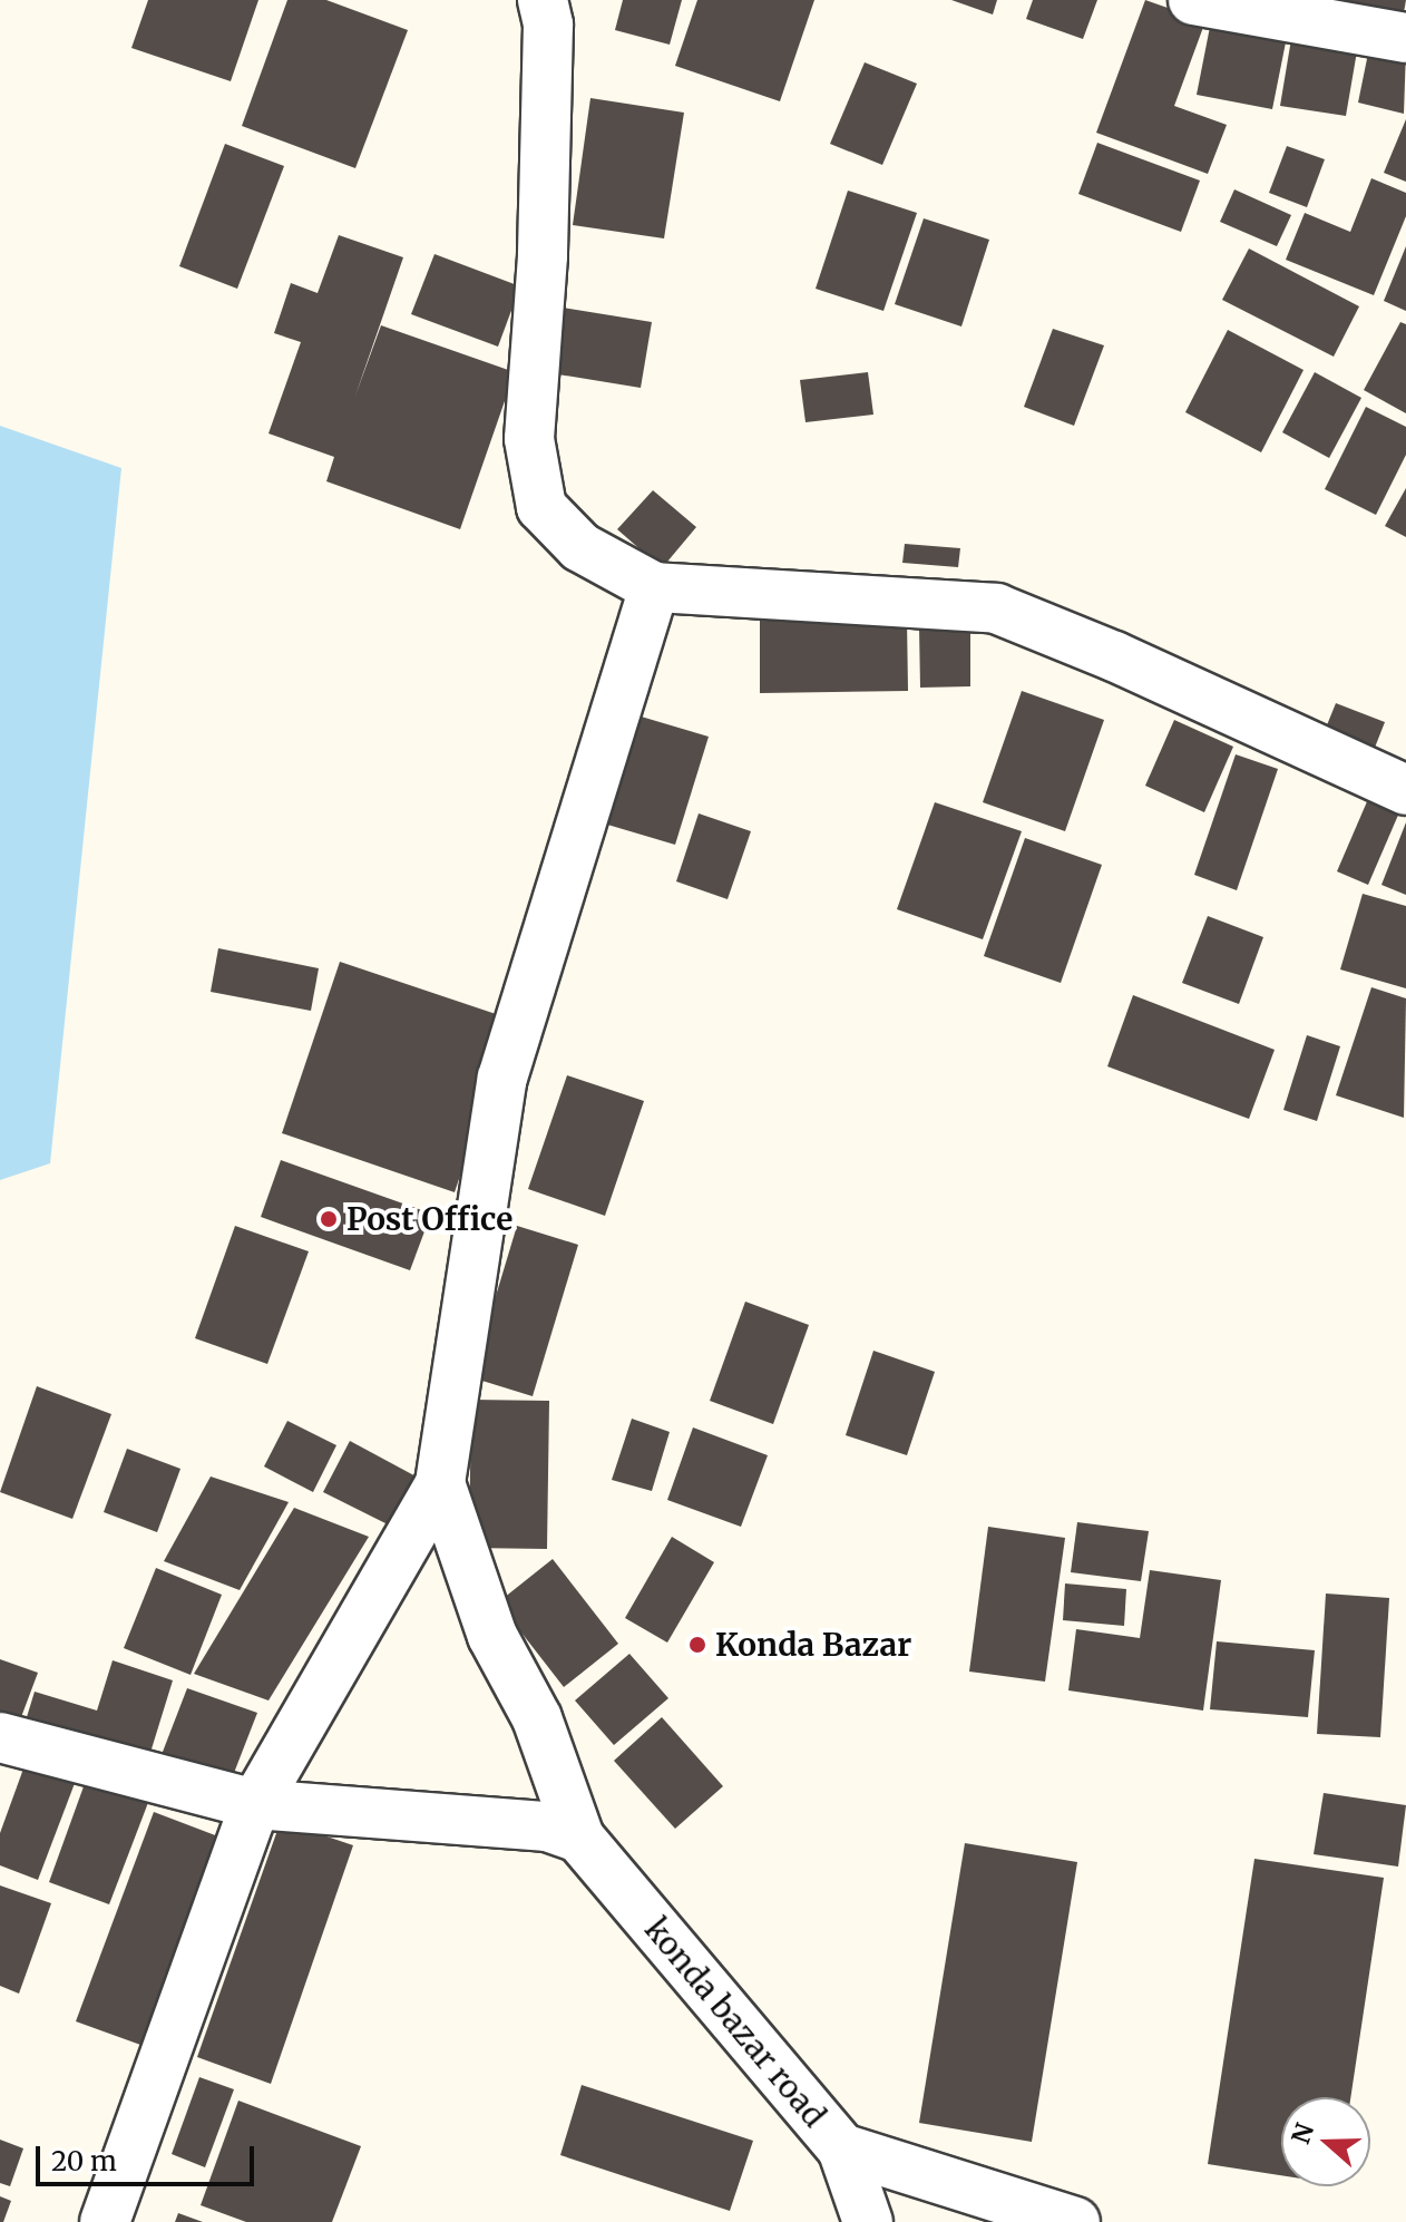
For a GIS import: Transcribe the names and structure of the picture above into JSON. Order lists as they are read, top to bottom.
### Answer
{
  "streets": {
    "street": ["konda bazar road"]
  },
  "places": ["Post Office", "Konda Bazar"],
  "scale_bar": "20 m",
  "north": "left"
}
